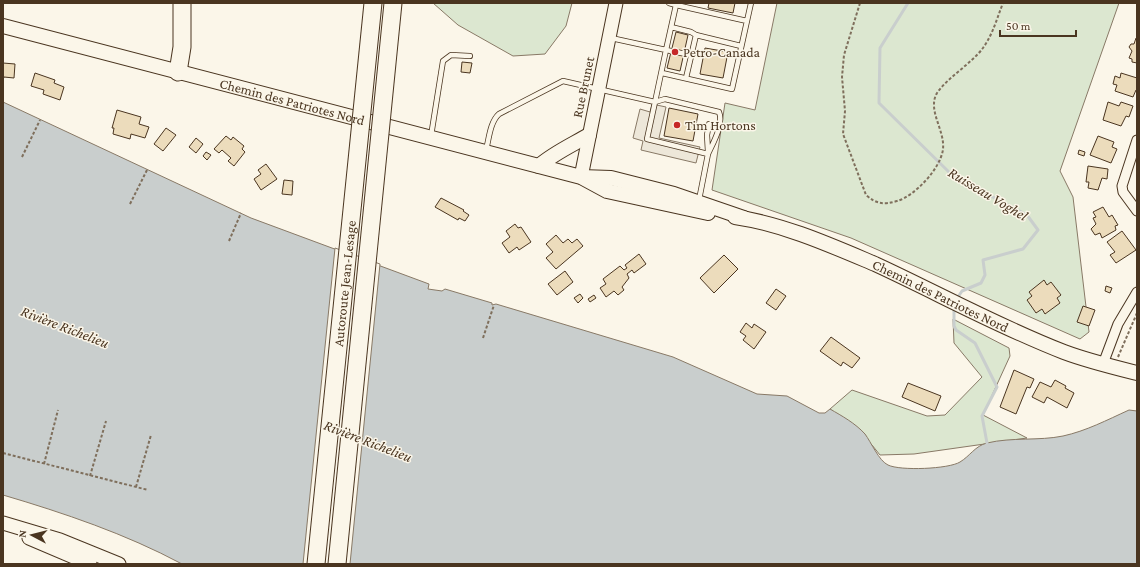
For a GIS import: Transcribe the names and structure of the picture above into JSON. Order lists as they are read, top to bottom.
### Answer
{
  "streets": {
    "highway": ["Autoroute Jean-Lesage"],
    "main road": ["Rue Brunet", "Chemin des Patriotes Nord"]
  },
  "crossings": [
    ["Rue Brunet", "Chemin des Patriotes Nord"]
  ],
  "water": ["Ruisseau Voghel", "Rivière Richelieu"],
  "places": ["Petro-Canada", "Tim Hortons"],
  "scale_bar": "50 m",
  "north": "left"
}
